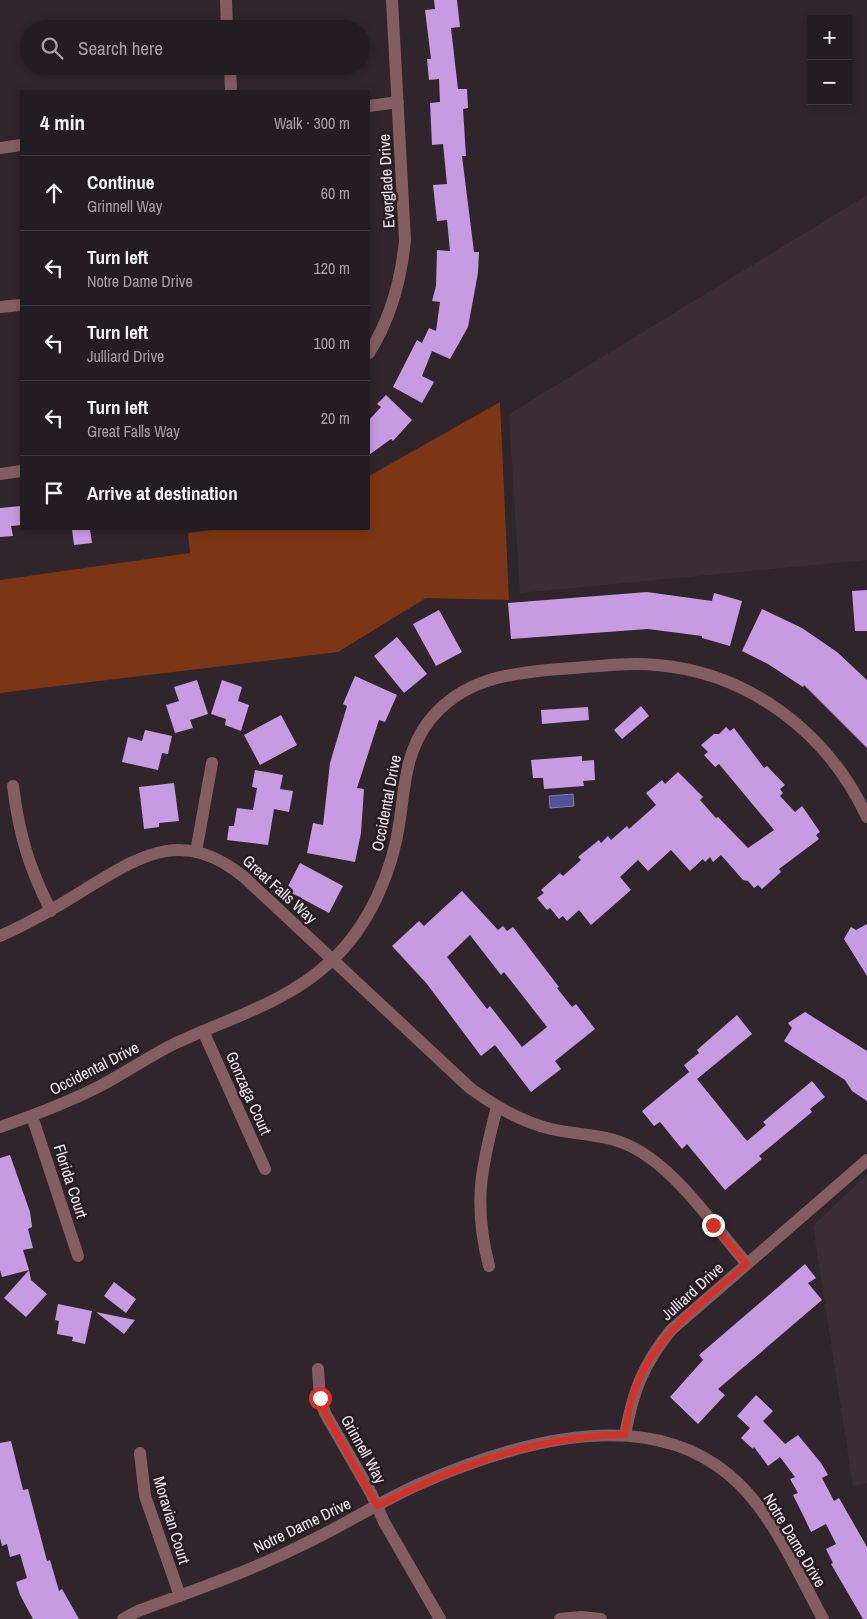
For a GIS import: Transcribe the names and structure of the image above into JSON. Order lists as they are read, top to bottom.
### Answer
{
  "streets": {
    "street": [
      "Everglade Drive",
      "Occidental Drive",
      "Great Falls Way",
      "Gonzaga Court",
      "Florida Court",
      "Julliard Drive",
      "Grinnell Way",
      "Moravian Court",
      "Notre Dame Drive"
    ]
  },
  "crossings": [
    ["Occidental Drive", "Great Falls Way"],
    ["Occidental Drive", "Gonzaga Court"],
    ["Occidental Drive", "Florida Court"],
    ["Great Falls Way", "Julliard Drive"],
    ["Julliard Drive", "Notre Dame Drive"],
    ["Grinnell Way", "Notre Dame Drive"],
    ["Moravian Court", "Notre Dame Drive"]
  ],
  "page": {
    "map_buttons": ["+", "−"],
    "search": "Search here",
    "heading": ["4 min", "Walk · 300 m"],
    "list": [
      ["Continue", "Grinnell Way", "60 m"],
      ["Turn left", "Notre Dame Drive", "120 m"],
      ["Turn left", "Julliard Drive", "100 m"],
      ["Turn left", "Great Falls Way", "20 m"],
      "Arrive at destination"
    ]
  }
}
